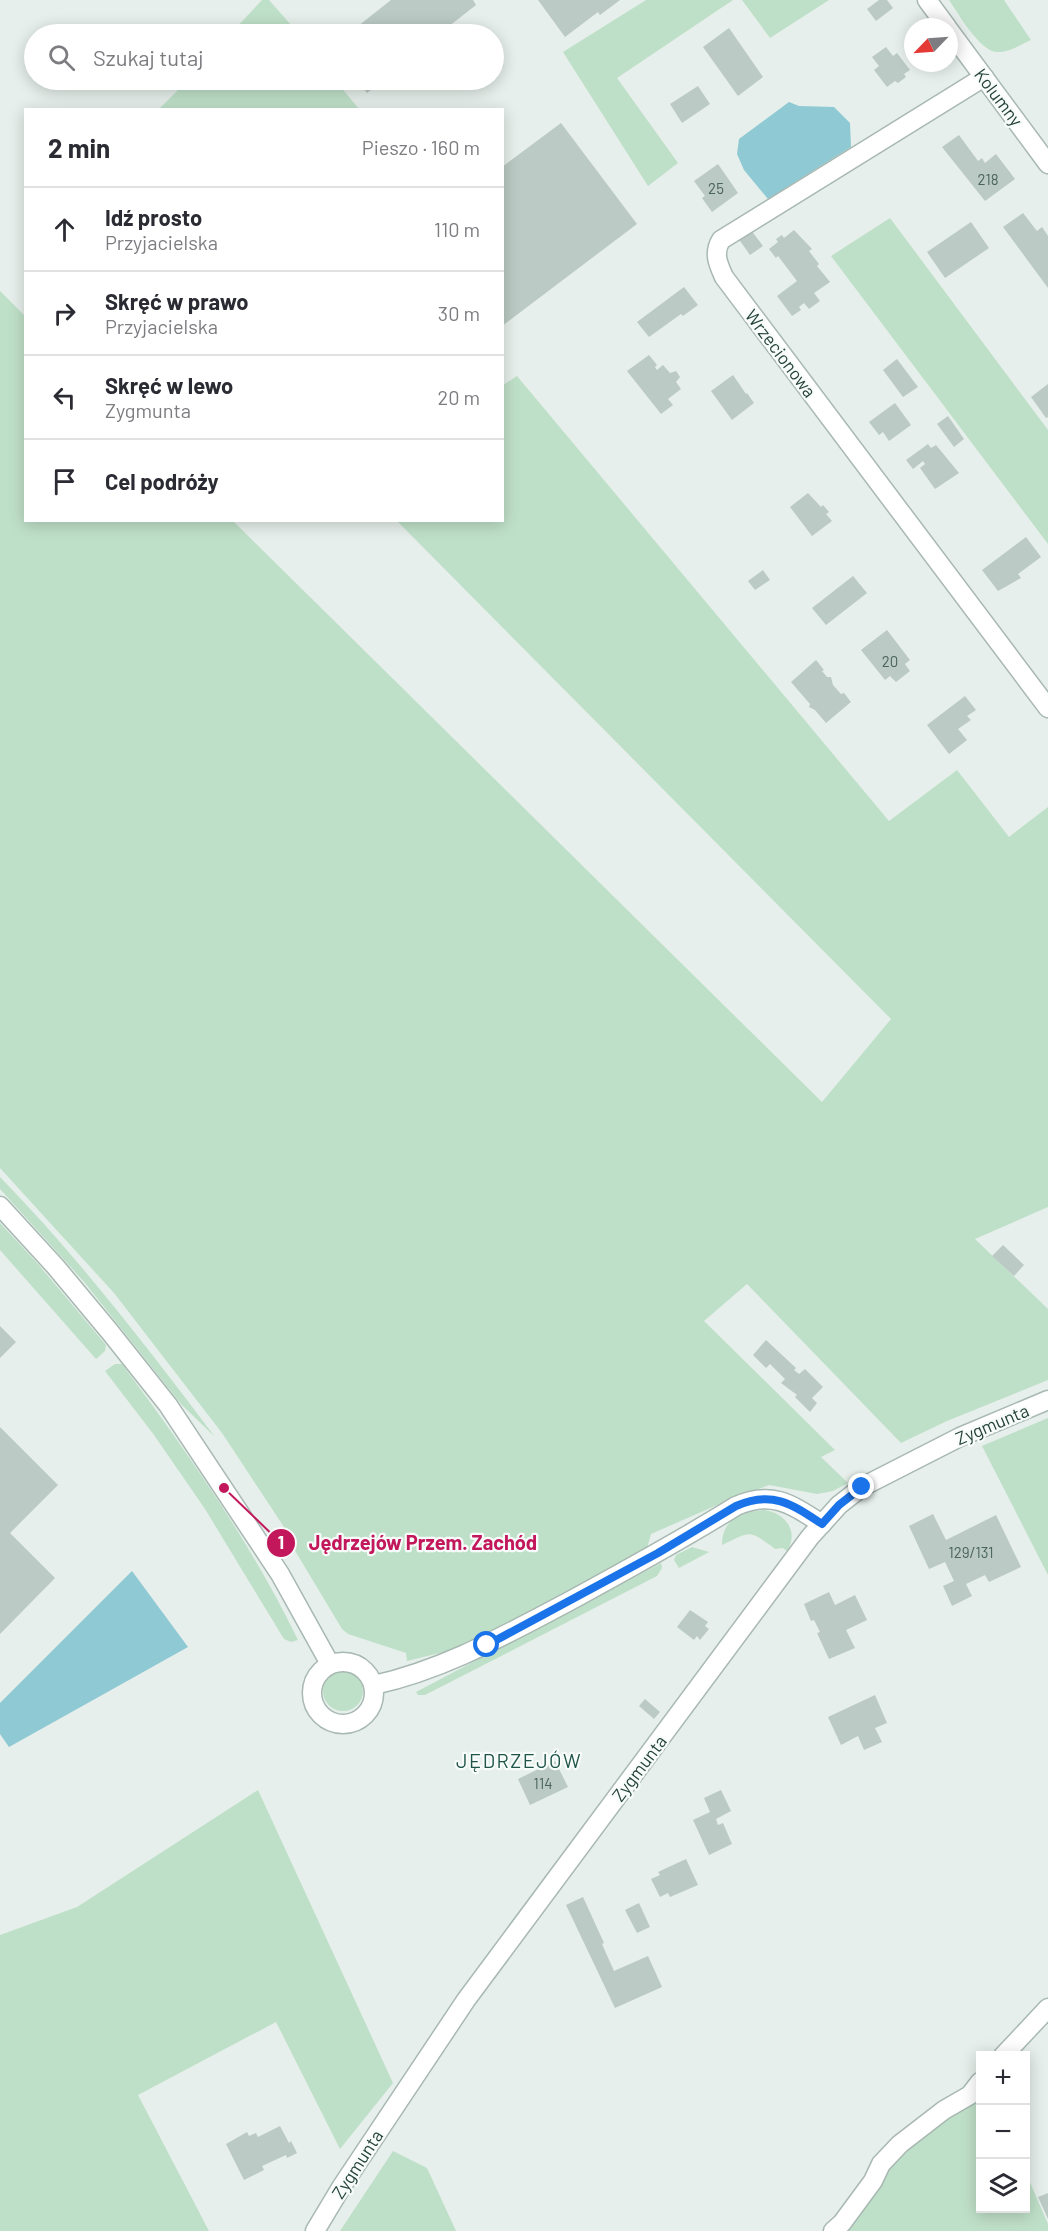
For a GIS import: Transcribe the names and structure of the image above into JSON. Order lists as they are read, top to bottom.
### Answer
{
  "streets": {
    "street": ["Kolumny", "Wrzecionowa", "Zygmunta"]
  },
  "crossings": [
    ["Kolumny", "Wrzecionowa"]
  ],
  "districts": ["JĘDRZEJÓW"],
  "places": ["Jędrzejów Przem. Zachód"],
  "house_numbers": [
    "218",
    "25",
    "20",
    "129/131",
    "114"
  ],
  "north": "bottom left",
  "page": {
    "search": "Szukaj tutaj",
    "heading": ["2 min", "Pieszo · 160 m"],
    "list": [
      ["Idź prosto", "Przyjacielska", "110 m"],
      ["Skręć w prawo", "Przyjacielska", "30 m"],
      ["Skręć w lewo", "Zygmunta", "20 m"],
      "Cel podróży"
    ],
    "map_buttons": ["+", "−"]
  }
}
